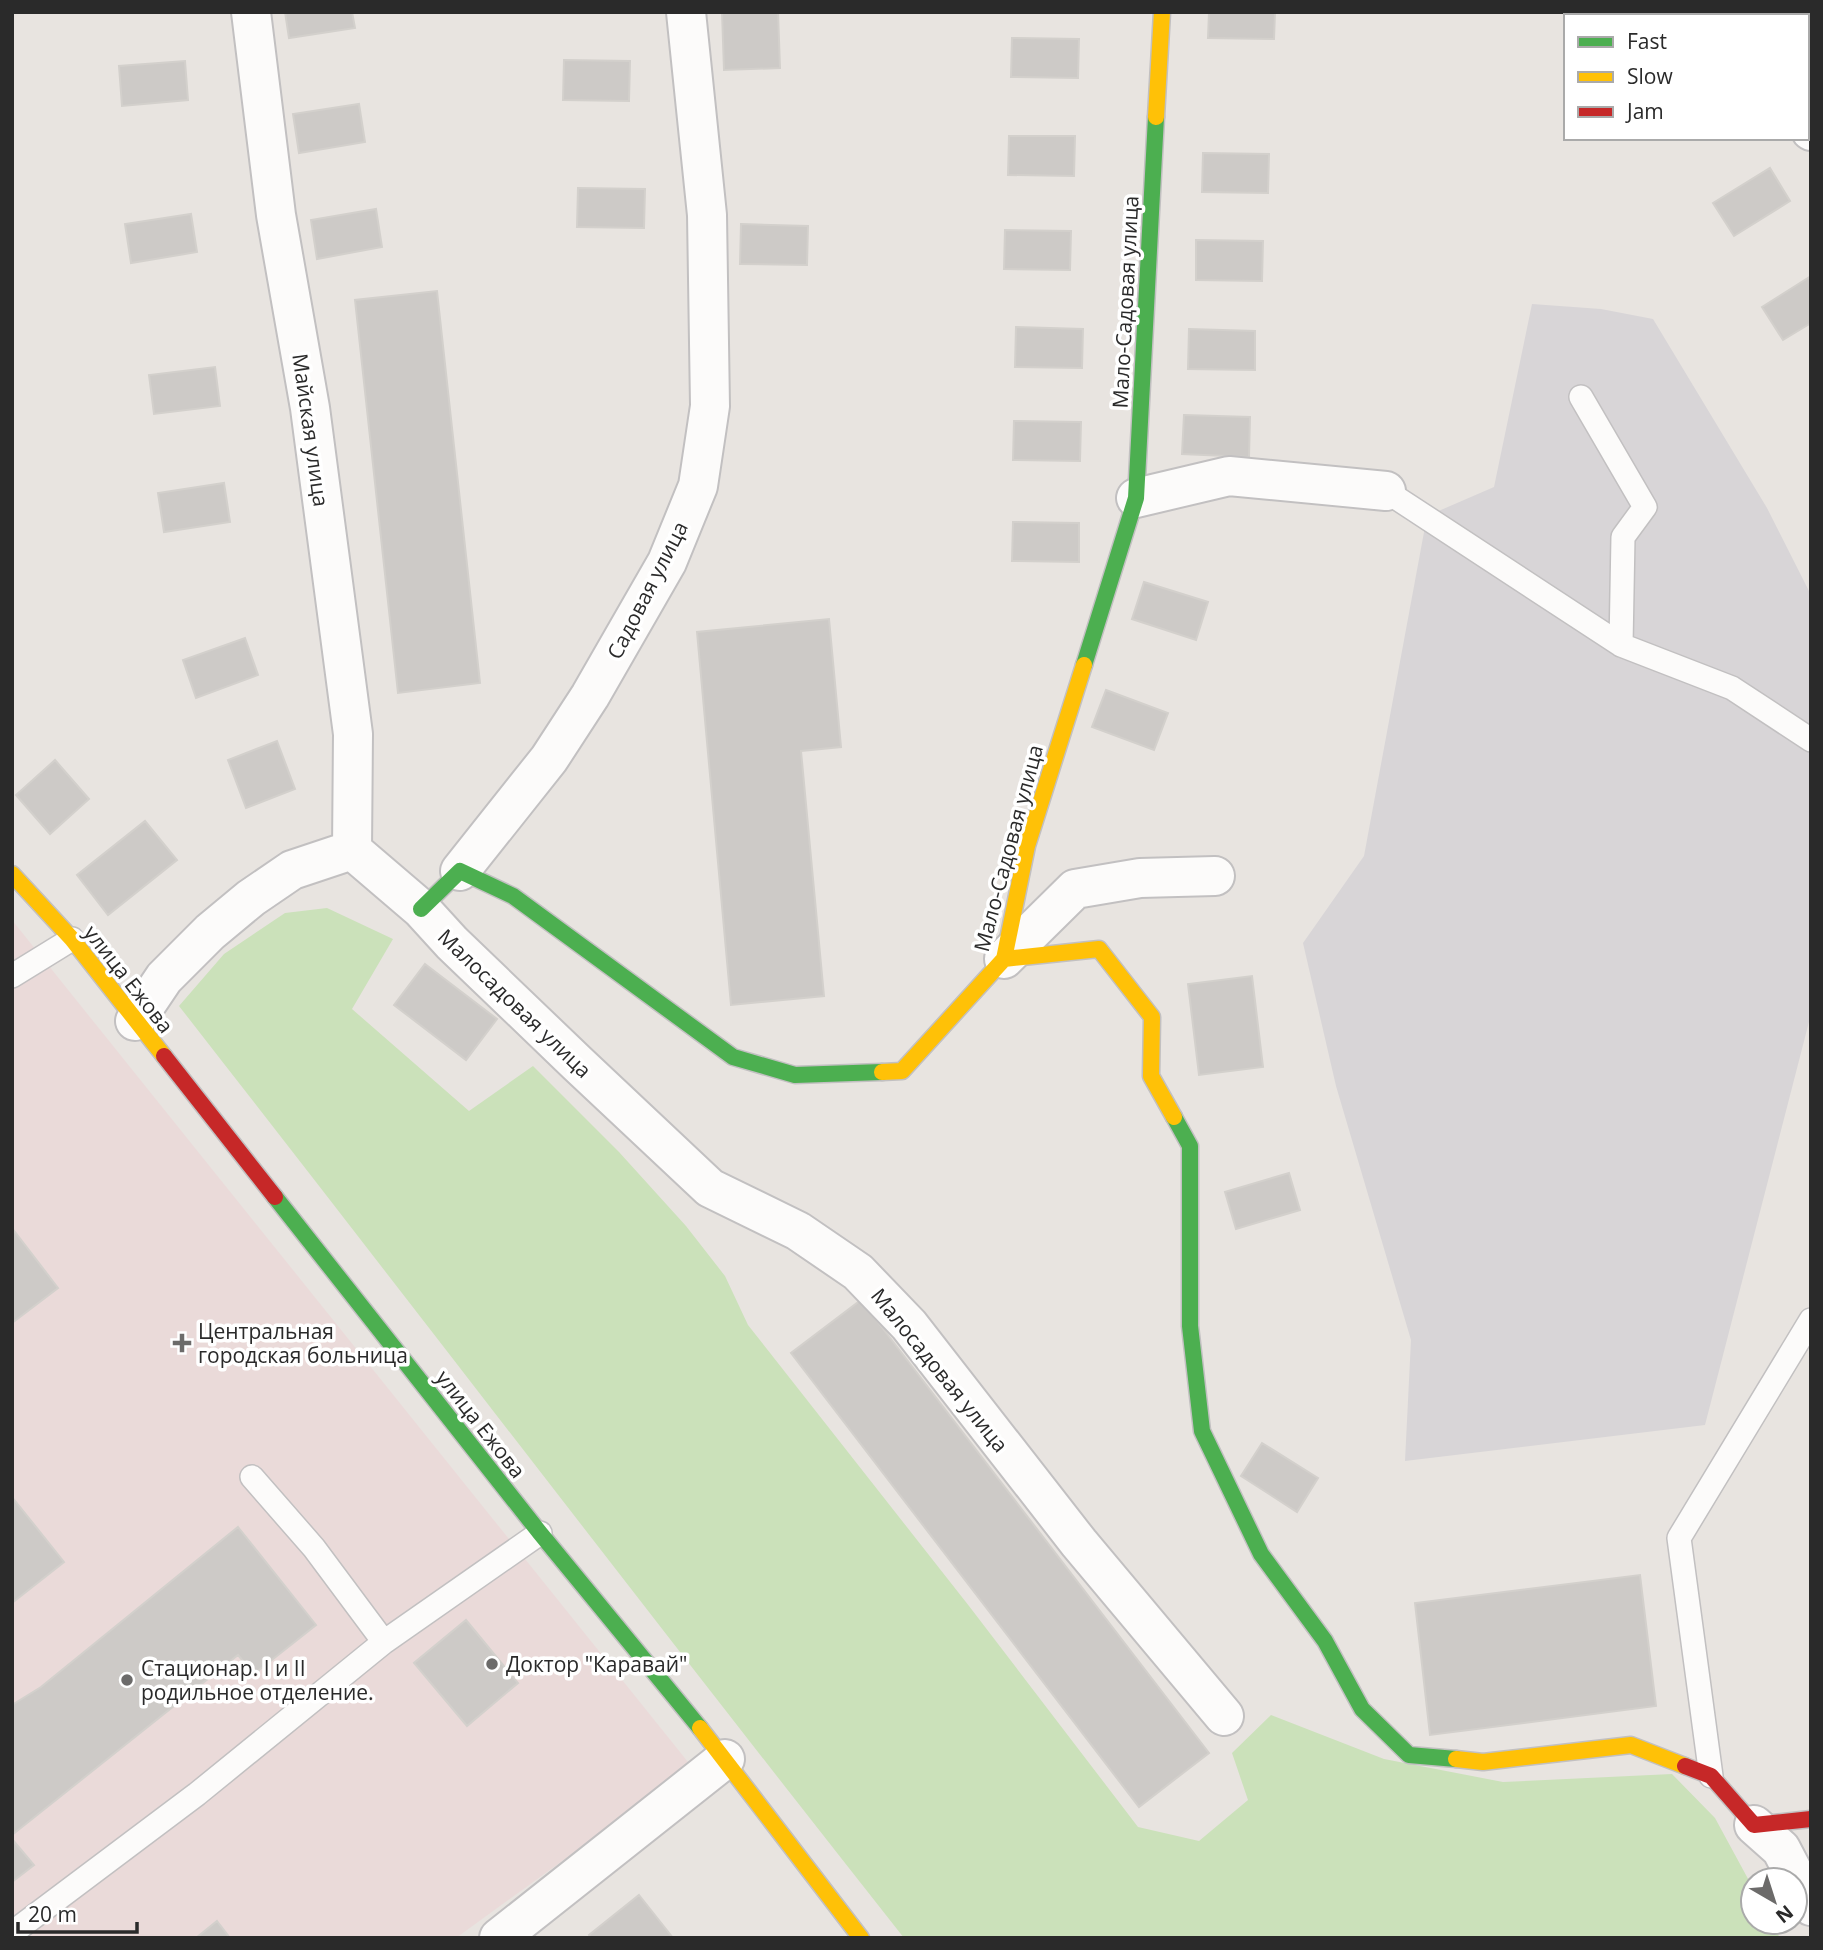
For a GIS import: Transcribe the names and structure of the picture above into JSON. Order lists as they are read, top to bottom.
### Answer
{
  "streets": {
    "street": [
      "Мало-Садовая улица",
      "Майская улица",
      "Садовая улица",
      "улица Ежова",
      "Малосадовая улица"
    ]
  },
  "crossings": [
    ["Мало-Садовая улица", "Садовая улица"],
    ["Майская улица", "Малосадовая улица"]
  ],
  "places": {
    "health": ["Центральная городская больница"],
    "other": ["Доктор \"Каравай\"", "Стационар. I и II родильное отделение."]
  },
  "legend": ["Fast", "Slow", "Jam"],
  "scale_bar": "20 m",
  "north": "bottom right"
}
